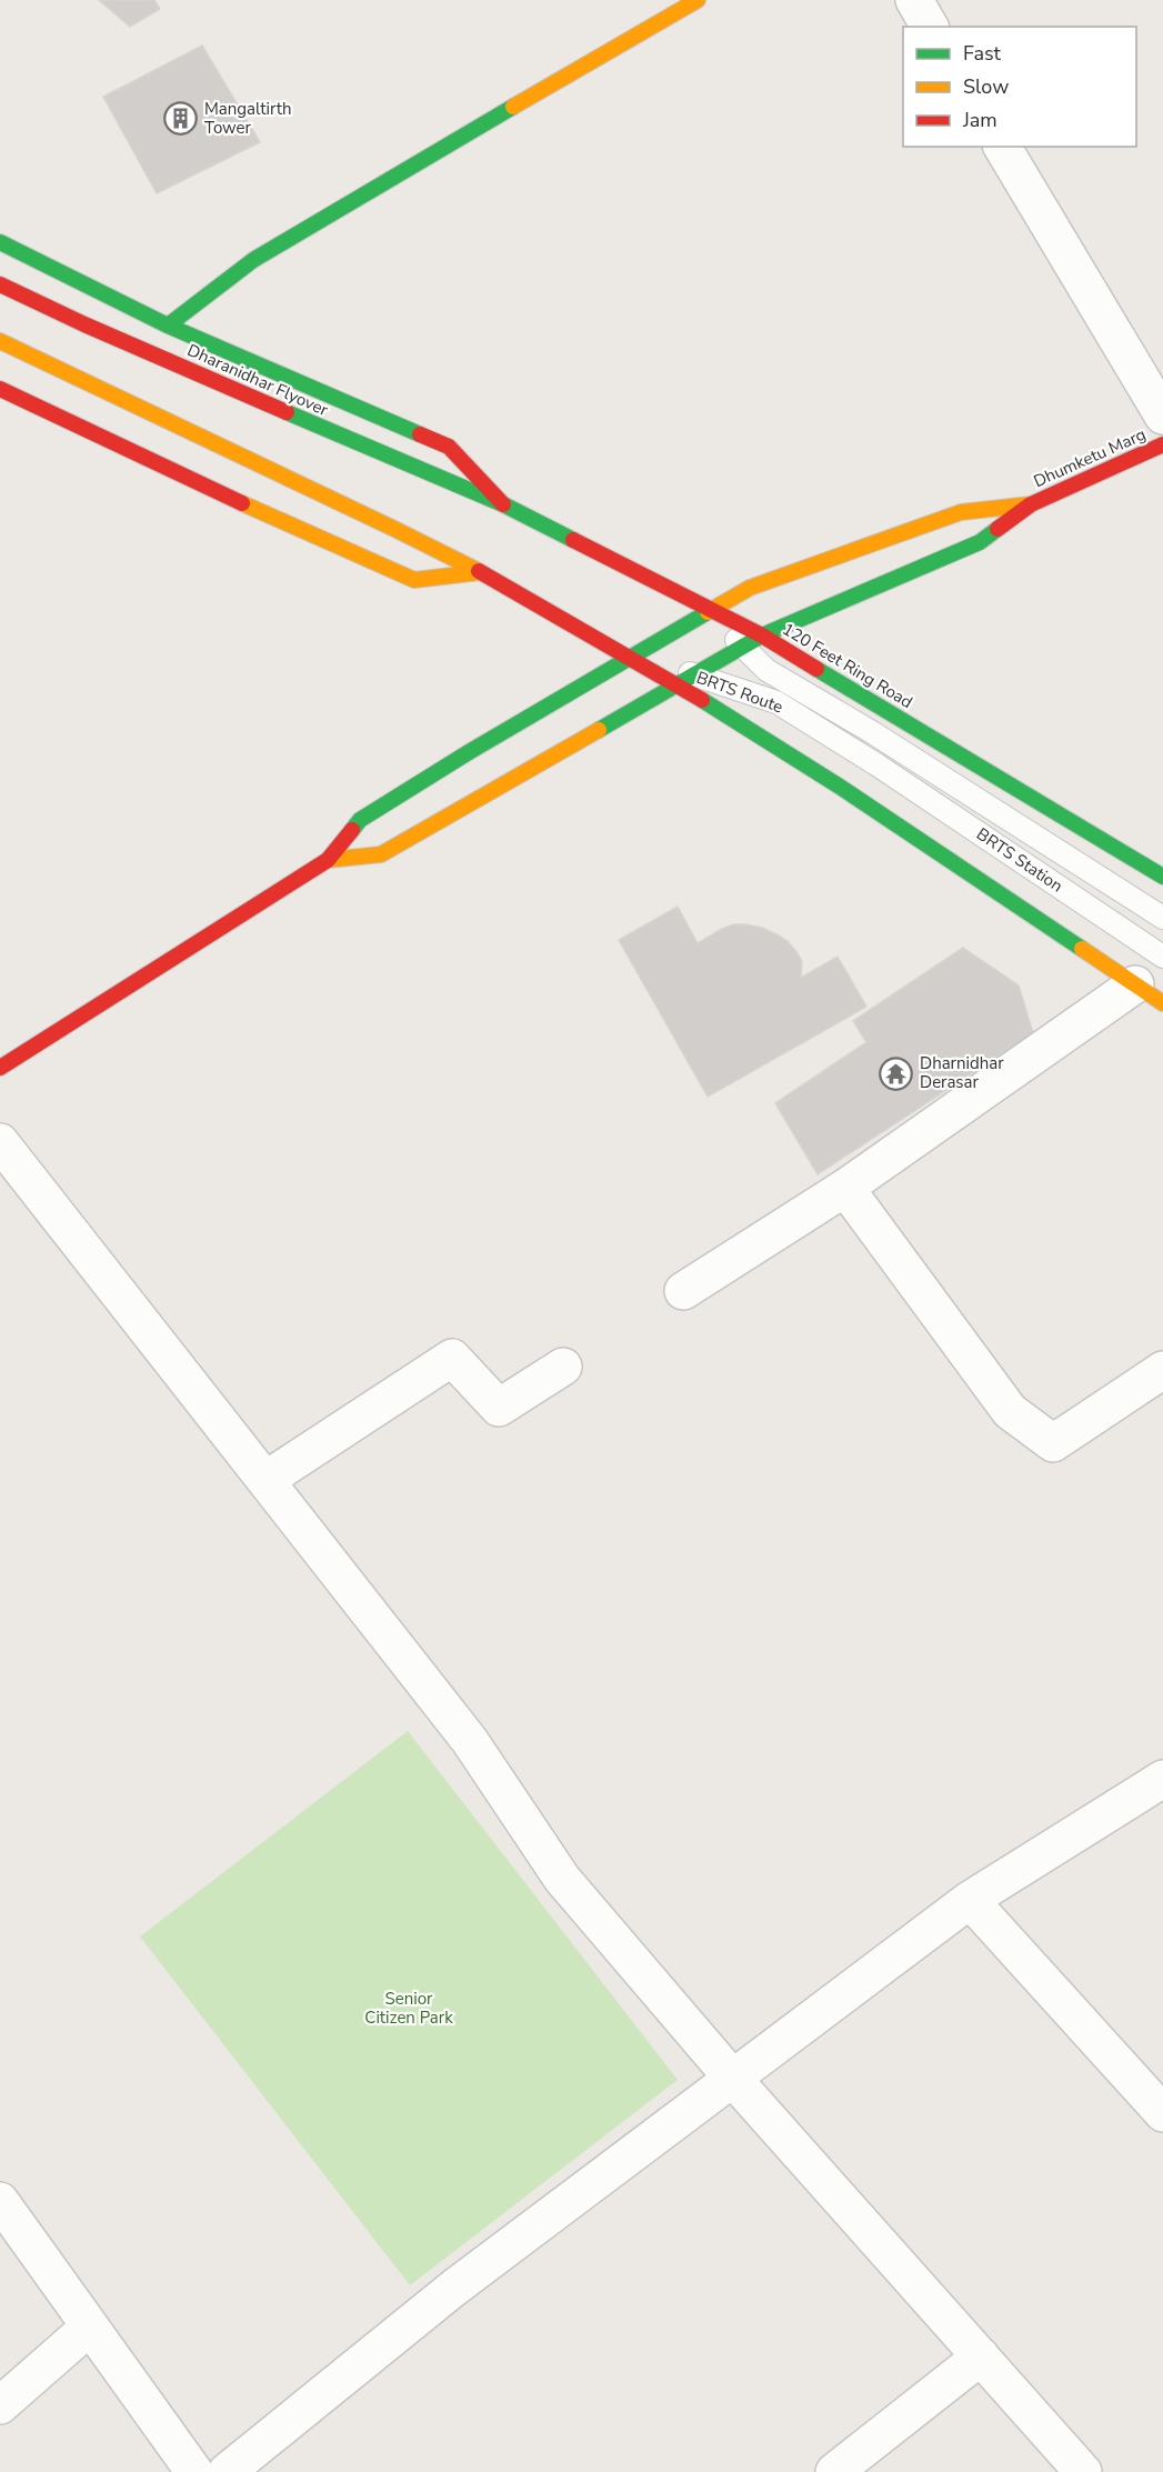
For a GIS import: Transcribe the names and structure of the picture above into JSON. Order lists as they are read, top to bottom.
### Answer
{
  "streets": {
    "street": ["Dharanidhar Flyover", "Dhumketu Marg", "120 Feet Ring Road"],
    "lane": ["BRTS Route", "BRTS Station"]
  },
  "crossings": [
    ["Dharanidhar Flyover", "120 Feet Ring Road"],
    ["120 Feet Ring Road", "BRTS Route"],
    ["BRTS Route", "BRTS Station"]
  ],
  "parks": ["Senior Citizen Park"],
  "places": {
    "building": ["Mangaltirth Tower"],
    "temple": ["Dharnidhar Derasar"]
  },
  "legend": ["Fast", "Slow", "Jam"]
}
